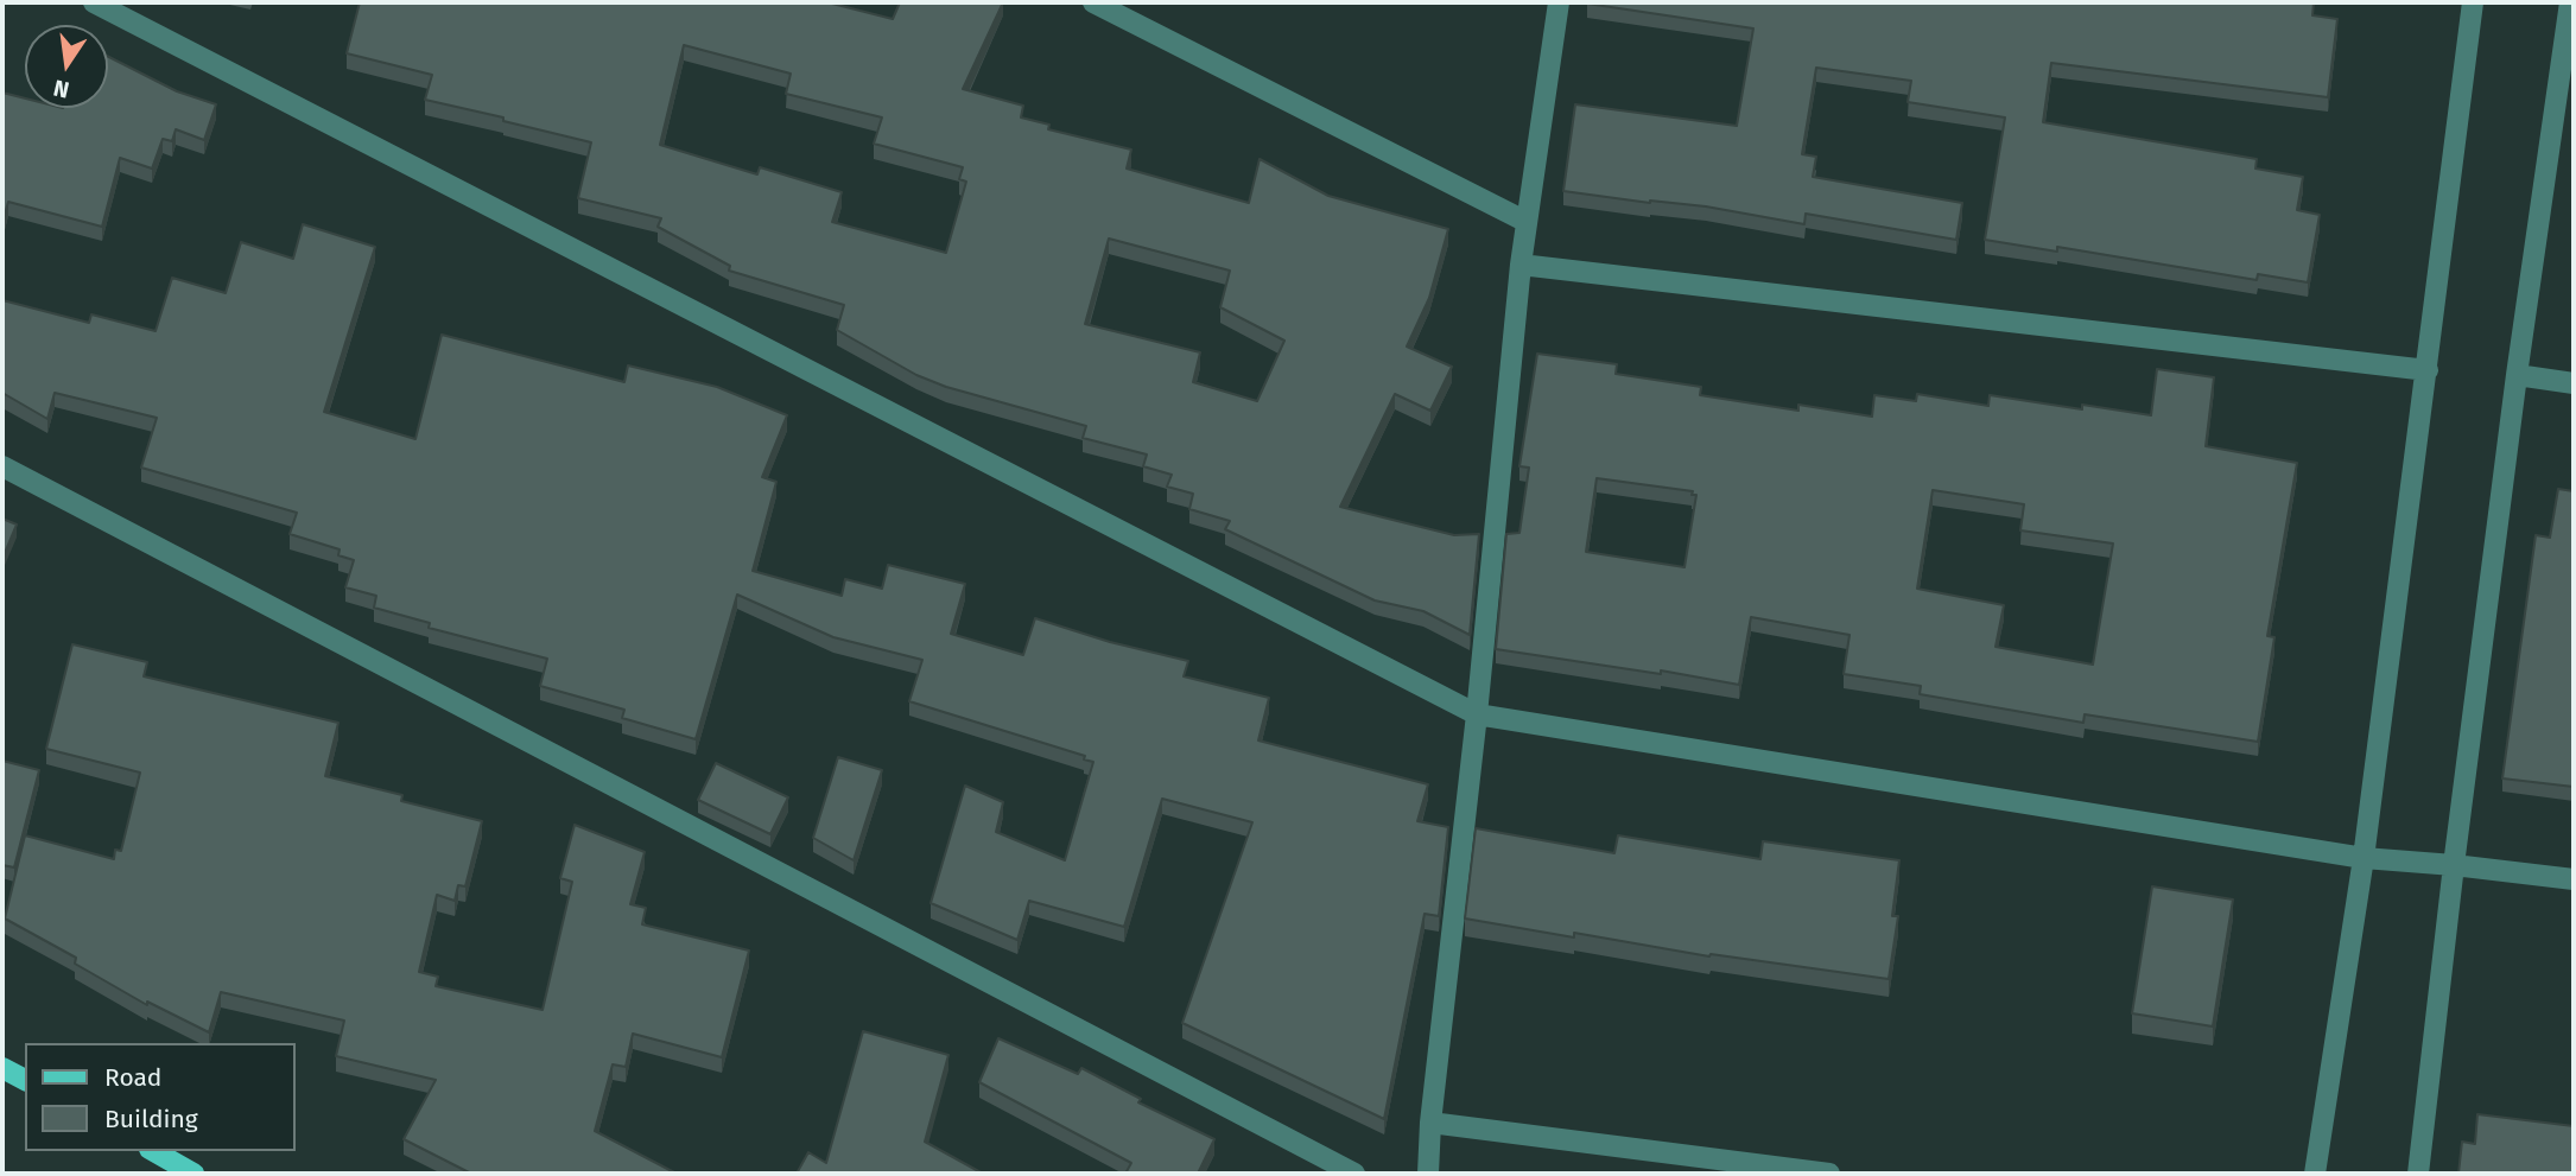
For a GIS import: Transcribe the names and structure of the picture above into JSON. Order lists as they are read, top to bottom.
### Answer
{
  "legend": ["Road", "Building"],
  "north": "bottom"
}
